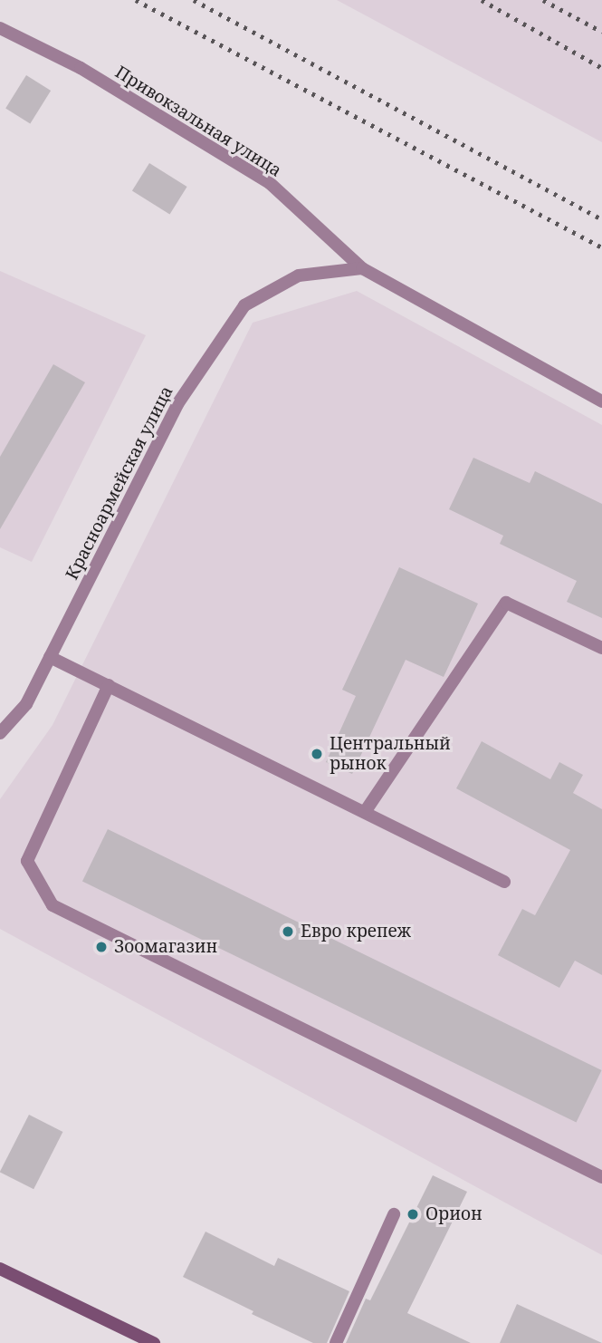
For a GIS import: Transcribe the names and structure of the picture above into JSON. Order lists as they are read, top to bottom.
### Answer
{
  "streets": {
    "street": ["Привокзальная улица", "Красноармейская улица"]
  },
  "crossings": [
    ["Привокзальная улица", "Красноармейская улица"]
  ],
  "places": [
    "Центральный рынок",
    "Евро крепеж",
    "Зоомагазин",
    "Орион"
  ]
}
